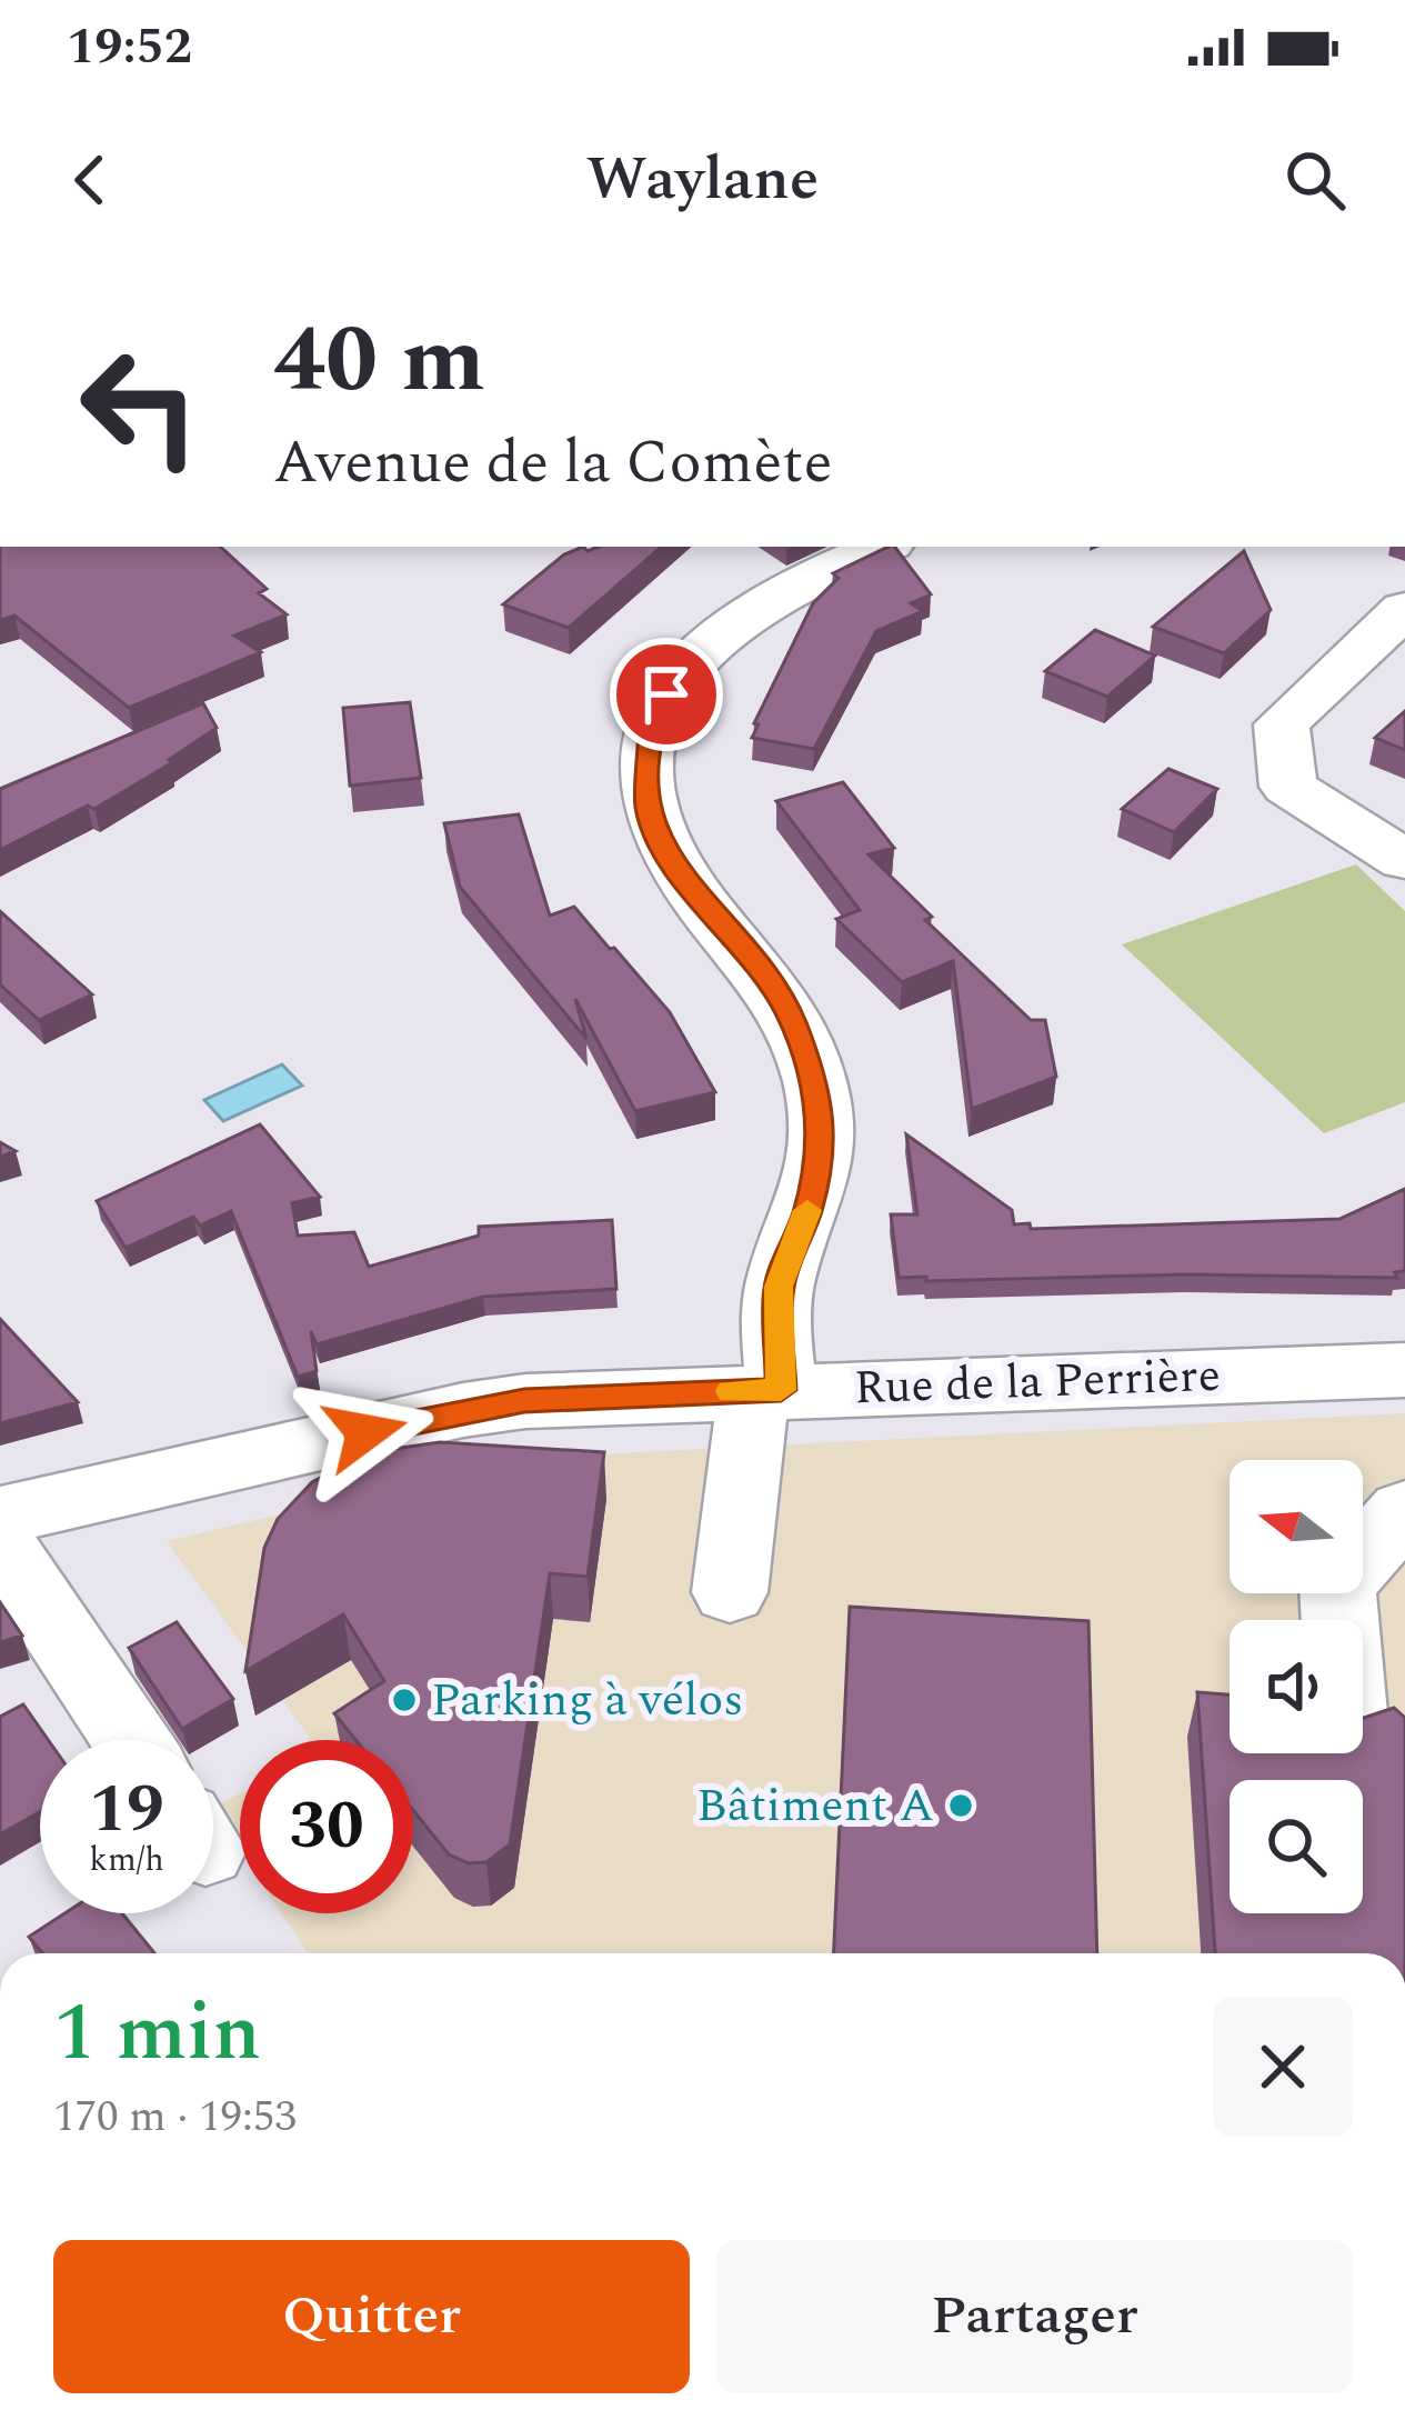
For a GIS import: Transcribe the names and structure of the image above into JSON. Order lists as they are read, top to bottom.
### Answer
{
  "streets": {
    "street": ["Rue de la Perrière"]
  },
  "places": ["Parking à vélos", "Bâtiment A"],
  "north": "left",
  "page": {
    "status": "19:52",
    "header": "Waylane",
    "turn": ["40 m", "Avenue de la Comète"],
    "speed": "19 km/h",
    "limit": "30",
    "heading": ["1 min", "170 m · 19:53"],
    "buttons": ["Quitter", "Partager"]
  }
}
